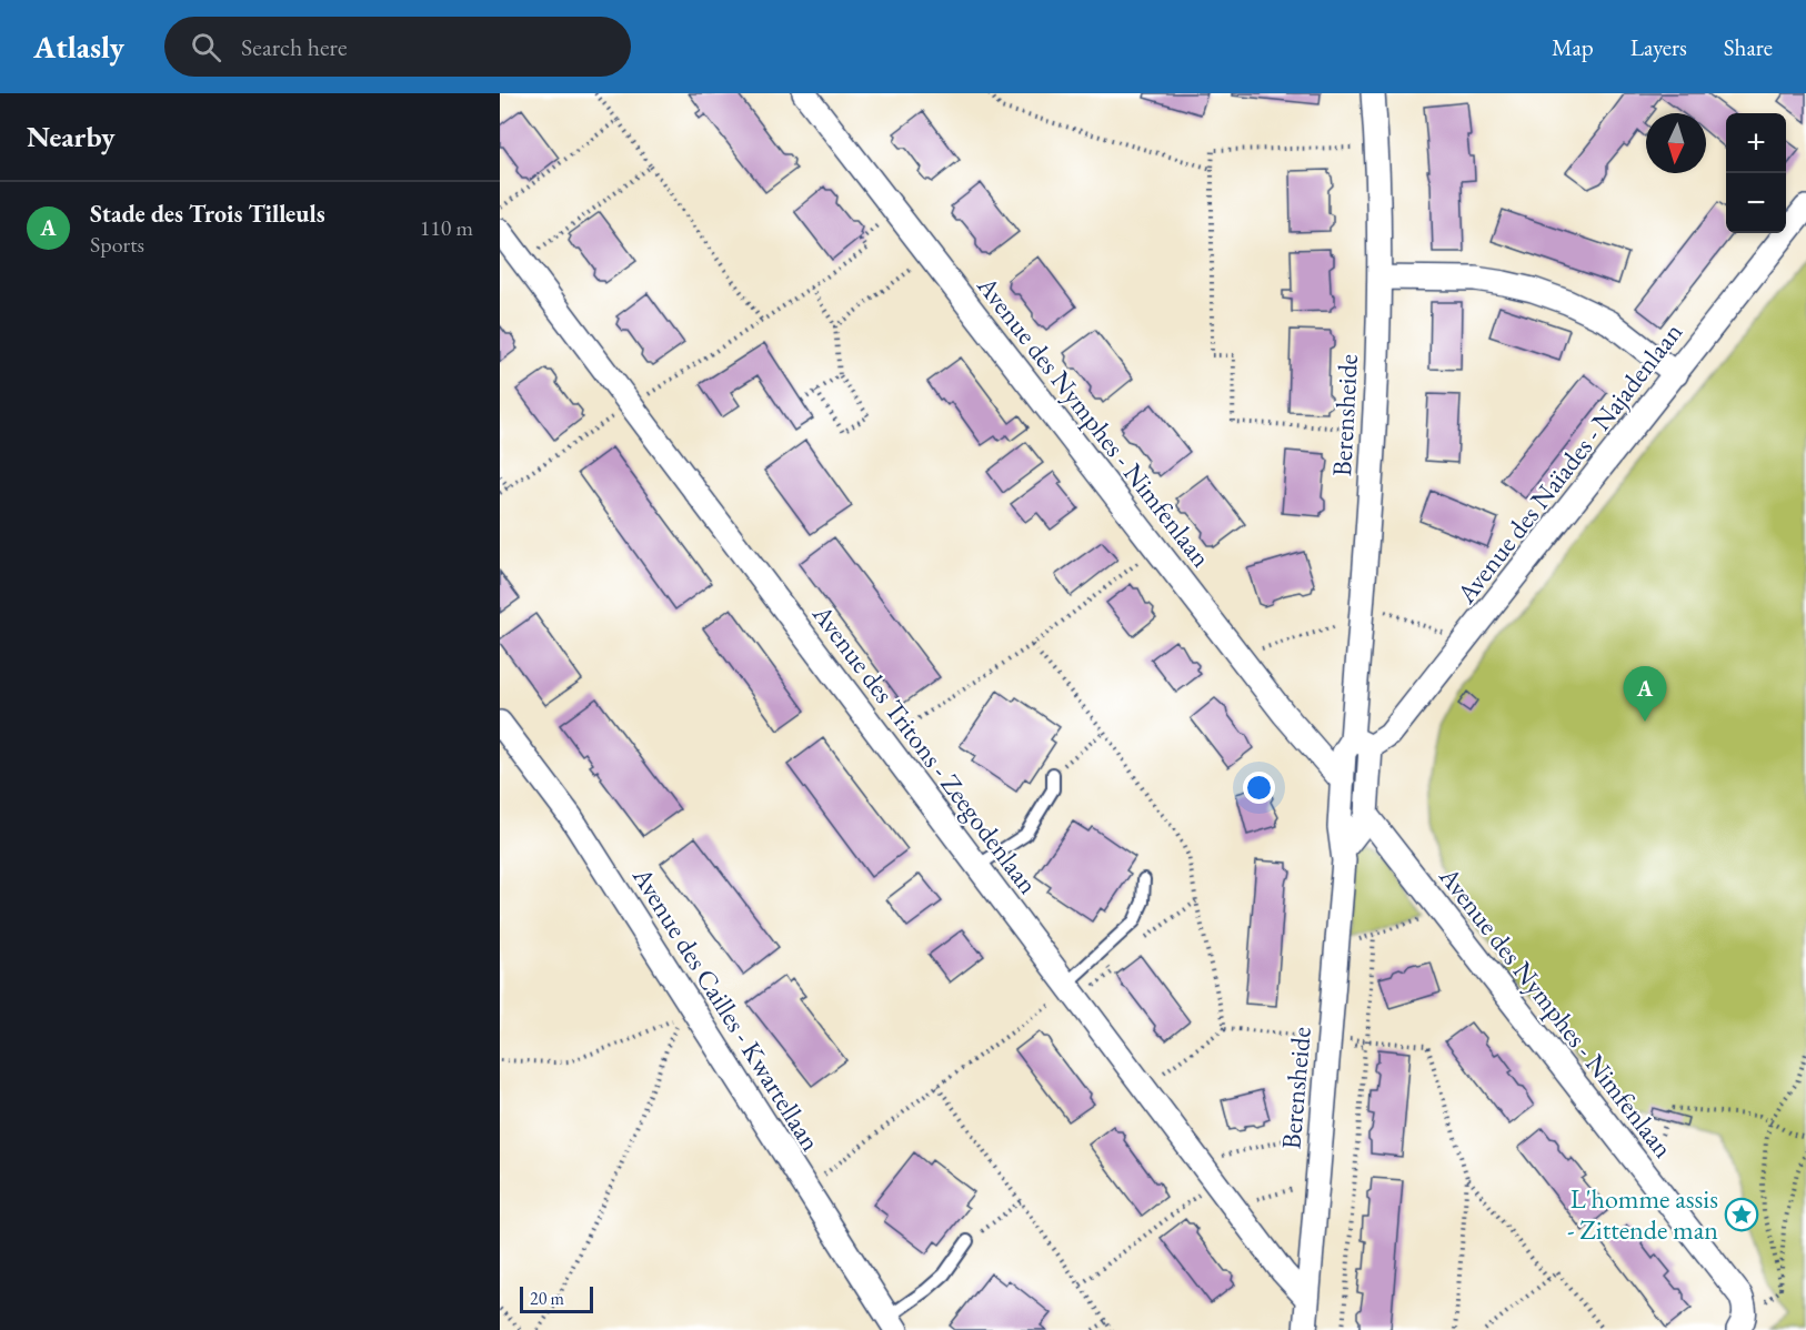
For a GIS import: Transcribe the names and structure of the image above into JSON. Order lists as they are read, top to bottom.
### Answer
{
  "streets": {
    "street": [
      "Berensheide",
      "Avenue des Nymphes - Nimfenlaan",
      "Avenue des Naïades - Najadenlaan",
      "Avenue des Tritons - Zeegodenlaan",
      "Avenue des Cailles - Kwartellaan"
    ]
  },
  "crossings": [
    ["Berensheide", "Avenue des Nymphes - Nimfenlaan"],
    ["Berensheide", "Avenue des Naïades - Najadenlaan"],
    ["Berensheide", "Avenue des Tritons - Zeegodenlaan"]
  ],
  "places": {
    "place": ["L'homme assis - Zittende man"]
  },
  "scale_bar": "20 m",
  "north": "bottom",
  "page": {
    "header": "Atlasly",
    "search": "Search here",
    "nav": ["Map", "Layers", "Share"],
    "heading": "Nearby",
    "map_buttons": ["+", "−"],
    "list": [
      {
        "mark": "A",
        "name": "Stade des Trois Tilleuls",
        "note": "Sports",
        "value": "110 m"
      }
    ],
    "pins": "A",
    "scale": "20 m"
  }
}
